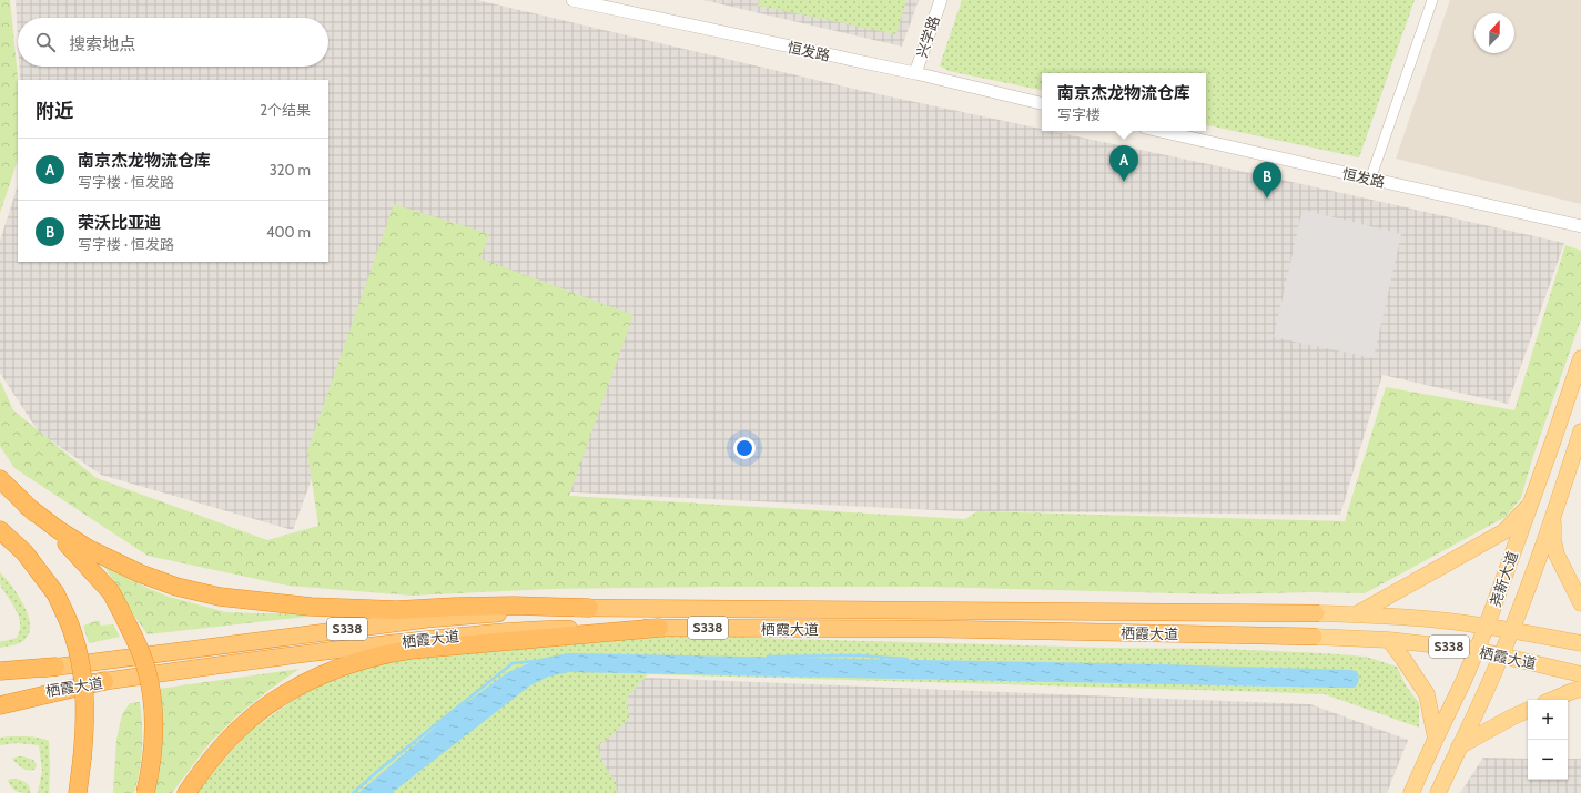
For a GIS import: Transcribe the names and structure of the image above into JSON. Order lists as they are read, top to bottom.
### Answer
{
  "streets": {
    "highway": ["S338", "栖霞大道"],
    "main road": ["尧新大道"],
    "street": ["兴学路", "恒发路"]
  },
  "crossings": [
    ["兴学路", "恒发路"],
    ["尧新大道", "栖霞大道"]
  ],
  "north": "top",
  "page": {
    "search": "搜索地点",
    "popup": ["南京杰龙物流仓库", "写字楼"],
    "heading": ["附近", "2个结果"],
    "list": [
      {
        "mark": "A",
        "name": "南京杰龙物流仓库",
        "note": "写字楼 · 恒发路",
        "value": "320 m"
      },
      {
        "mark": "B",
        "name": "荣沃比亚迪",
        "note": "写字楼 · 恒发路",
        "value": "400 m"
      }
    ],
    "pins": ["A", "B"],
    "map_buttons": ["+", "−"]
  }
}
